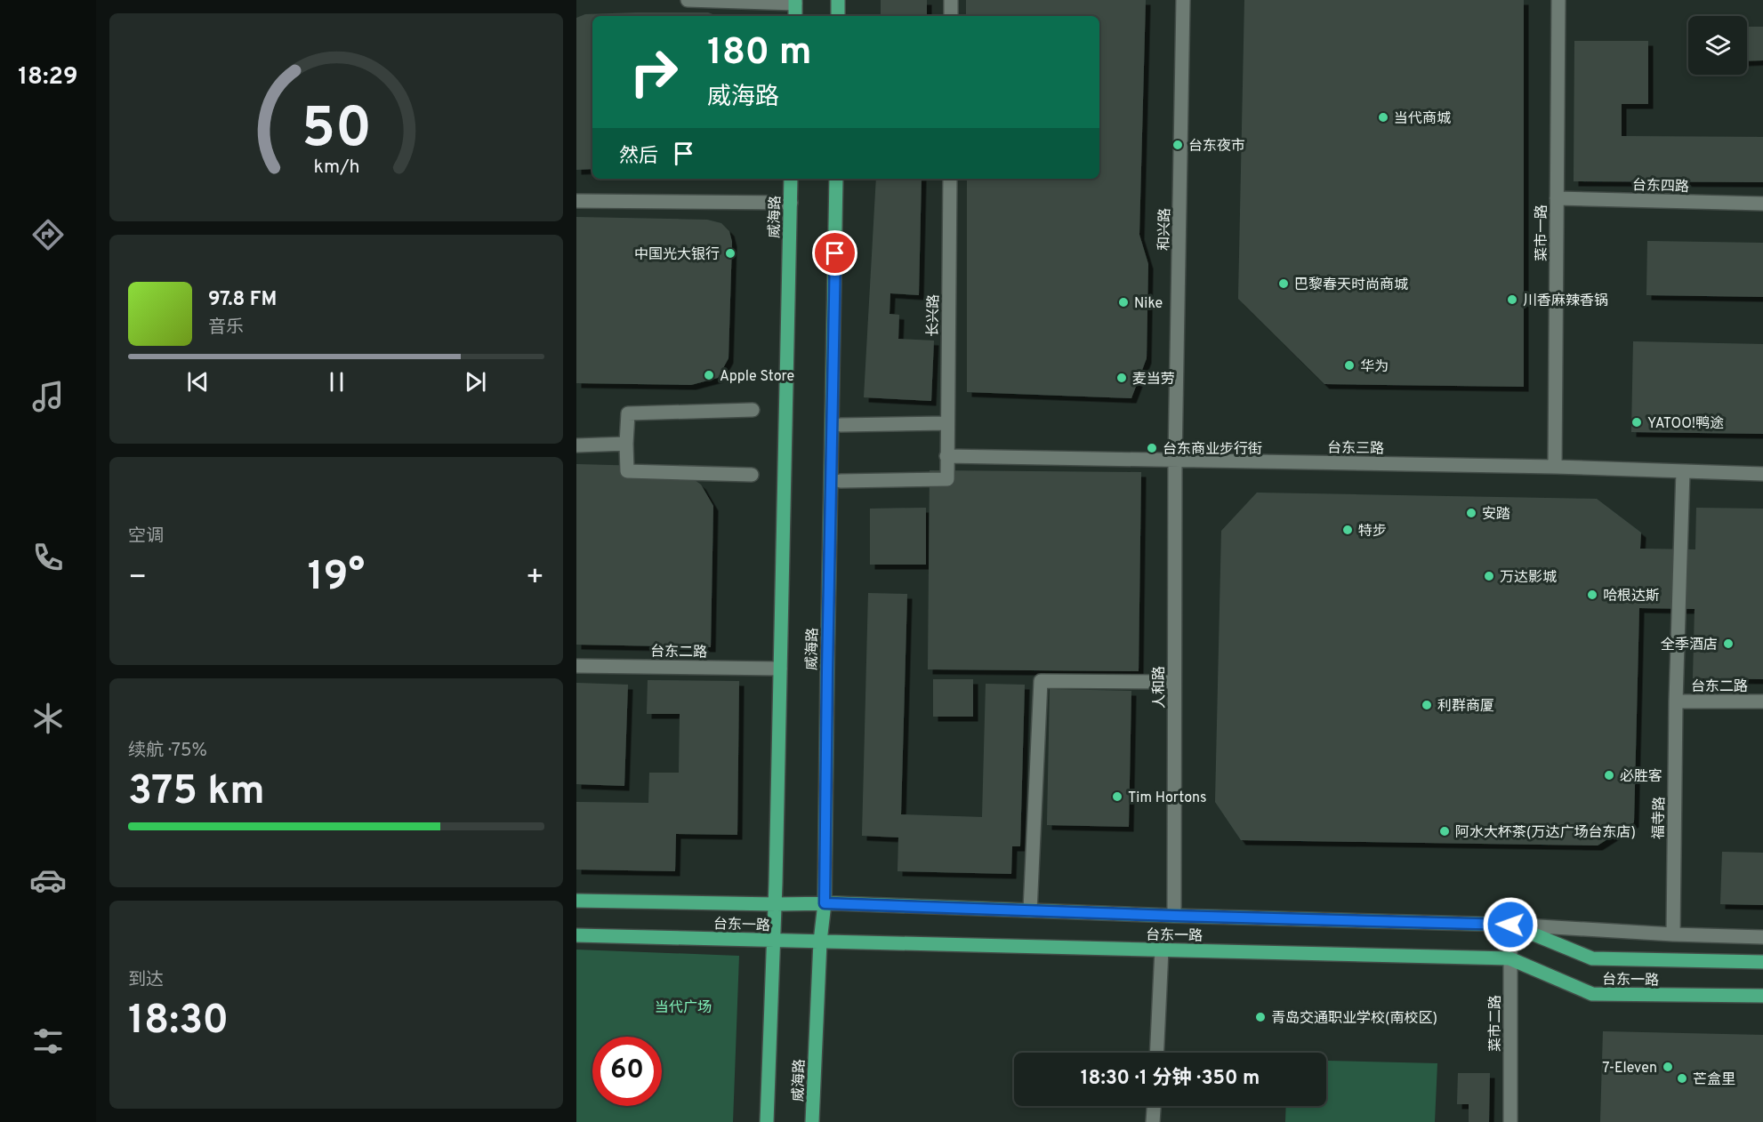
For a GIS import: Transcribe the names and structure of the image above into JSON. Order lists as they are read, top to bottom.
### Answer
{
  "streets": {
    "main road": ["威海路", "台东一路"],
    "street": [
      "台东四路",
      "和兴路",
      "菜市一路",
      "长兴路",
      "台东三路",
      "台东二路",
      "人和路",
      "福寺路",
      "菜市二路"
    ]
  },
  "crossings": [
    ["台东四路", "菜市一路"],
    ["威海路", "台东二路"],
    ["威海路", "台东一路"],
    ["和兴路", "台东三路"],
    ["和兴路", "人和路"],
    ["菜市一路", "台东三路"],
    ["长兴路", "台东三路"],
    ["台东三路", "人和路"],
    ["台东三路", "福寺路"],
    ["台东二路", "福寺路"],
    ["人和路", "台东一路"],
    ["台东一路", "菜市二路"]
  ],
  "parks": ["当代广场"],
  "places": [
    "当代商城",
    "台东夜市",
    "中国光大银行",
    "巴黎春天时尚商城",
    "川香麻辣香锅",
    "Nike",
    "华为",
    "Apple Store",
    "麦当劳",
    "YATOO!鸭途",
    "台东商业步行街",
    "安踏",
    "特步",
    "万达影城",
    "哈根达斯",
    "全季酒店",
    "利群商厦",
    "必胜客",
    "Tim Hortons",
    "阿水大杯茶(万达广场台东店)",
    "青岛交通职业学校(南校区)",
    "7-Eleven",
    "芒盒里"
  ],
  "page": {
    "tabs": "18:29",
    "turn": ["180 m", "威海路"],
    "then": "然后",
    "song": ["97.8 FM", "音乐"],
    "tile": [
      "空调",
      ["续航 · 75%", "375 km"],
      ["到达", "18:30"]
    ],
    "heat": ["−", "19°", "+"],
    "limit": "60",
    "trip": "18:30 · 1 分钟 · 350 m",
    "gauge": ["50", "km/h"]
  }
}
